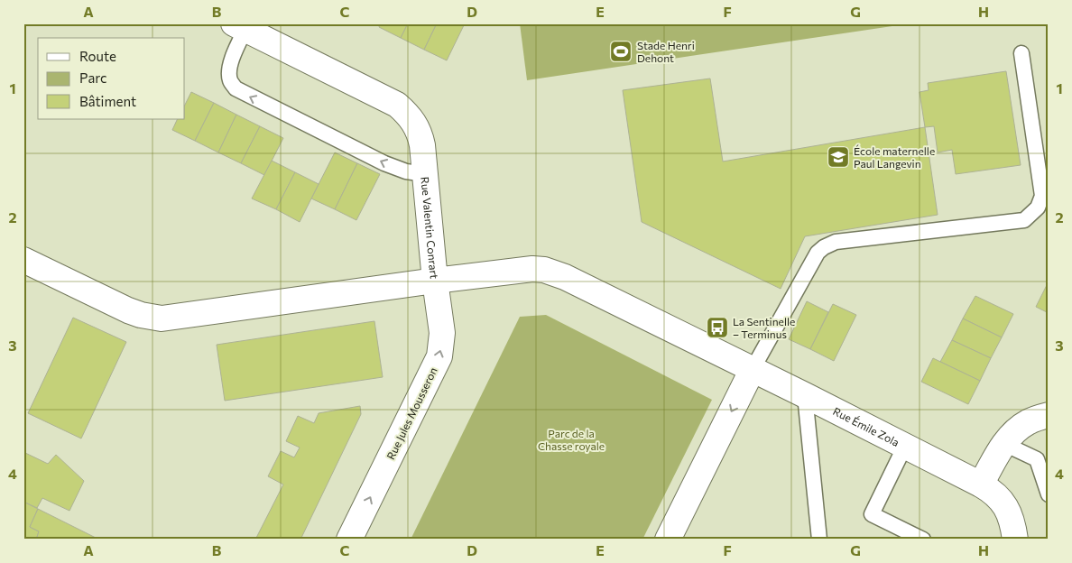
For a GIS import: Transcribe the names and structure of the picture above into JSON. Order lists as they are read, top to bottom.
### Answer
{
  "streets": {
    "street": ["Rue Valentin Conrart", "Rue Jules Mousseron", "Rue Émile Zola"]
  },
  "crossings": [
    ["Rue Valentin Conrart", "Rue Jules Mousseron"],
    ["Rue Valentin Conrart", "Rue Émile Zola"]
  ],
  "one_way": ["Rue Jules Mousseron"],
  "parks": ["Parc de la Chasse royale"],
  "places": {
    "sports": ["Stade Henri Dehont"],
    "school or university": ["École maternelle Paul Langevin"],
    "bus stop": ["La Sentinelle – Terminus"]
  },
  "legend": ["Route", "Parc", "Bâtiment"],
  "grid": {
    "columns": [
      "A",
      "B",
      "C",
      "D",
      "E",
      "F",
      "G",
      "H"
    ],
    "rows": [
      "1",
      "2",
      "3",
      "4"
    ]
  }
}
